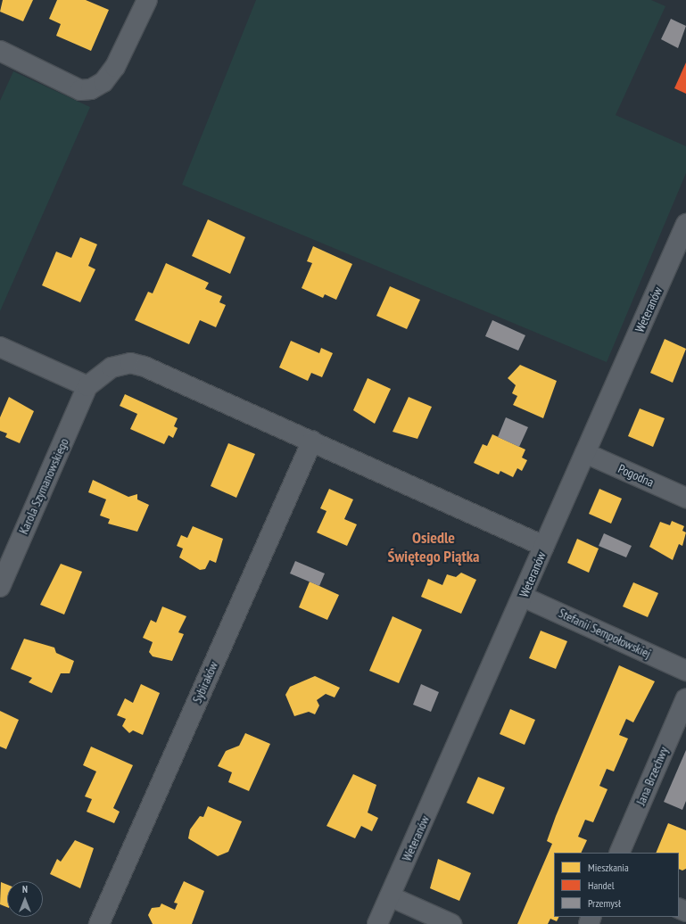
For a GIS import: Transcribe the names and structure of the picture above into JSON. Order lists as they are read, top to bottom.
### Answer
{
  "streets": {
    "street": [
      "Weteranów",
      "Pogodna",
      "Karola Szymanowskiego",
      "Stefanii Sempołowskiej",
      "Sybiraków",
      "Jana Brzechwy"
    ]
  },
  "crossings": [
    ["Weteranów", "Pogodna"],
    ["Weteranów", "Stefanii Sempołowskiej"]
  ],
  "districts": ["Osiedle Świętego Piątka"],
  "legend": ["Mieszkania", "Handel", "Przemysł"],
  "north": "top"
}
